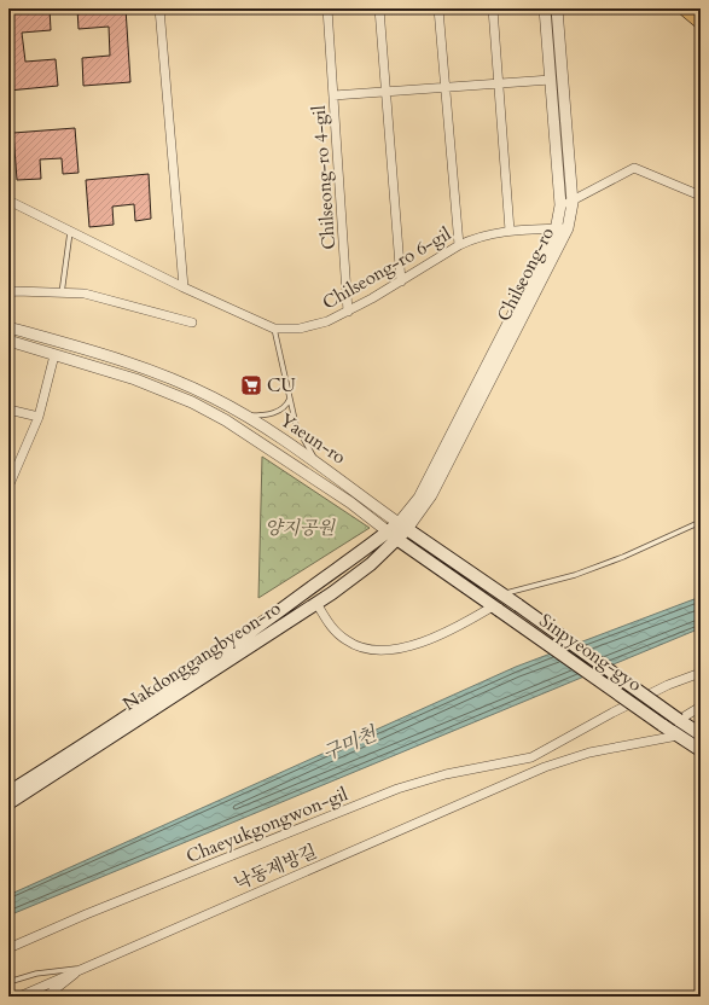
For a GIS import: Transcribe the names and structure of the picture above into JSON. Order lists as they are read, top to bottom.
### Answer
{
  "streets": {
    "main road": ["Yaeun-ro", "Sinpyeong-gyo", "Nakdonggangbyeon-ro"],
    "street": [
      "Chilseong-ro 4-gil",
      "Chilseong-ro 6-gil",
      "Chilseong-ro",
      "Chaeyukgongwon-gil",
      "낙동제방길"
    ]
  },
  "crossings": [
    ["Chilseong-ro 4-gil", "Chilseong-ro 6-gil"],
    ["Chilseong-ro 4-gil", "Chilseong-ro"],
    ["Chilseong-ro 6-gil", "Chilseong-ro"],
    ["Chilseong-ro", "Yaeun-ro"],
    ["Chilseong-ro", "Nakdonggangbyeon-ro"],
    ["Yaeun-ro", "Sinpyeong-gyo"],
    ["Yaeun-ro", "Nakdonggangbyeon-ro"],
    ["Sinpyeong-gyo", "낙동제방길"]
  ],
  "water": ["구미천"],
  "parks": ["양지공원"],
  "places": {
    "supermarket": ["CU"]
  }
}
